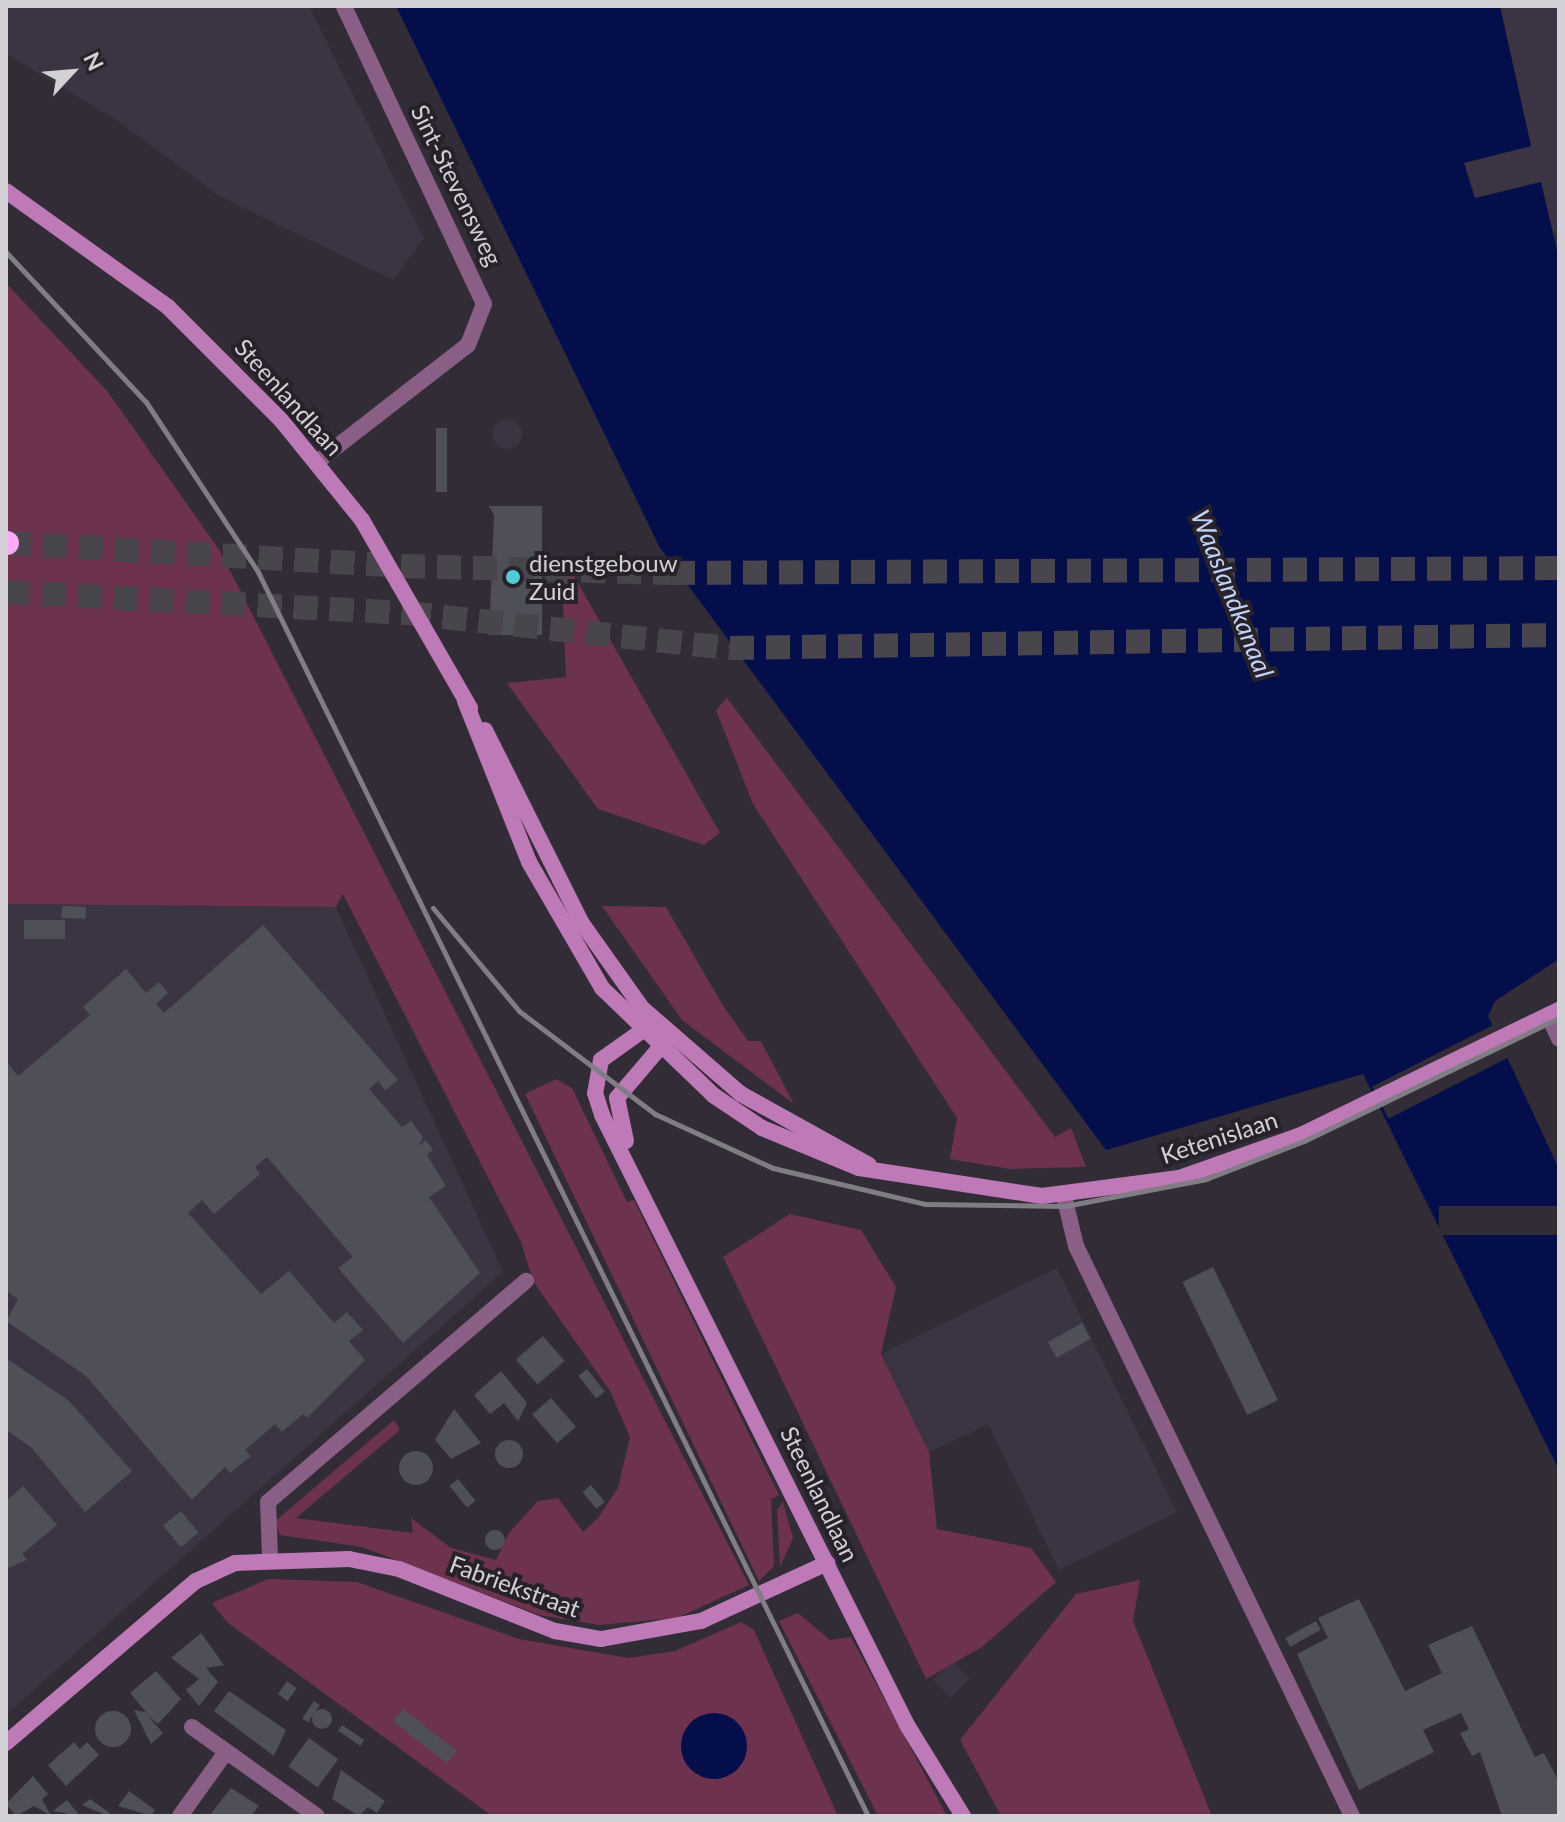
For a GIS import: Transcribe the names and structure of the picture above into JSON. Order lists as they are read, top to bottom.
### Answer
{
  "streets": {
    "main road": ["Steenlandlaan", "Ketenislaan", "Fabriekstraat"],
    "street": ["Sint-Stevensweg"]
  },
  "crossings": [
    ["Sint-Stevensweg", "Steenlandlaan"],
    ["Steenlandlaan", "Ketenislaan"],
    ["Steenlandlaan", "Fabriekstraat"]
  ],
  "water": ["Waaslandkanaal"],
  "places": ["dienstgebouw Zuid"],
  "north": "top right"
}
